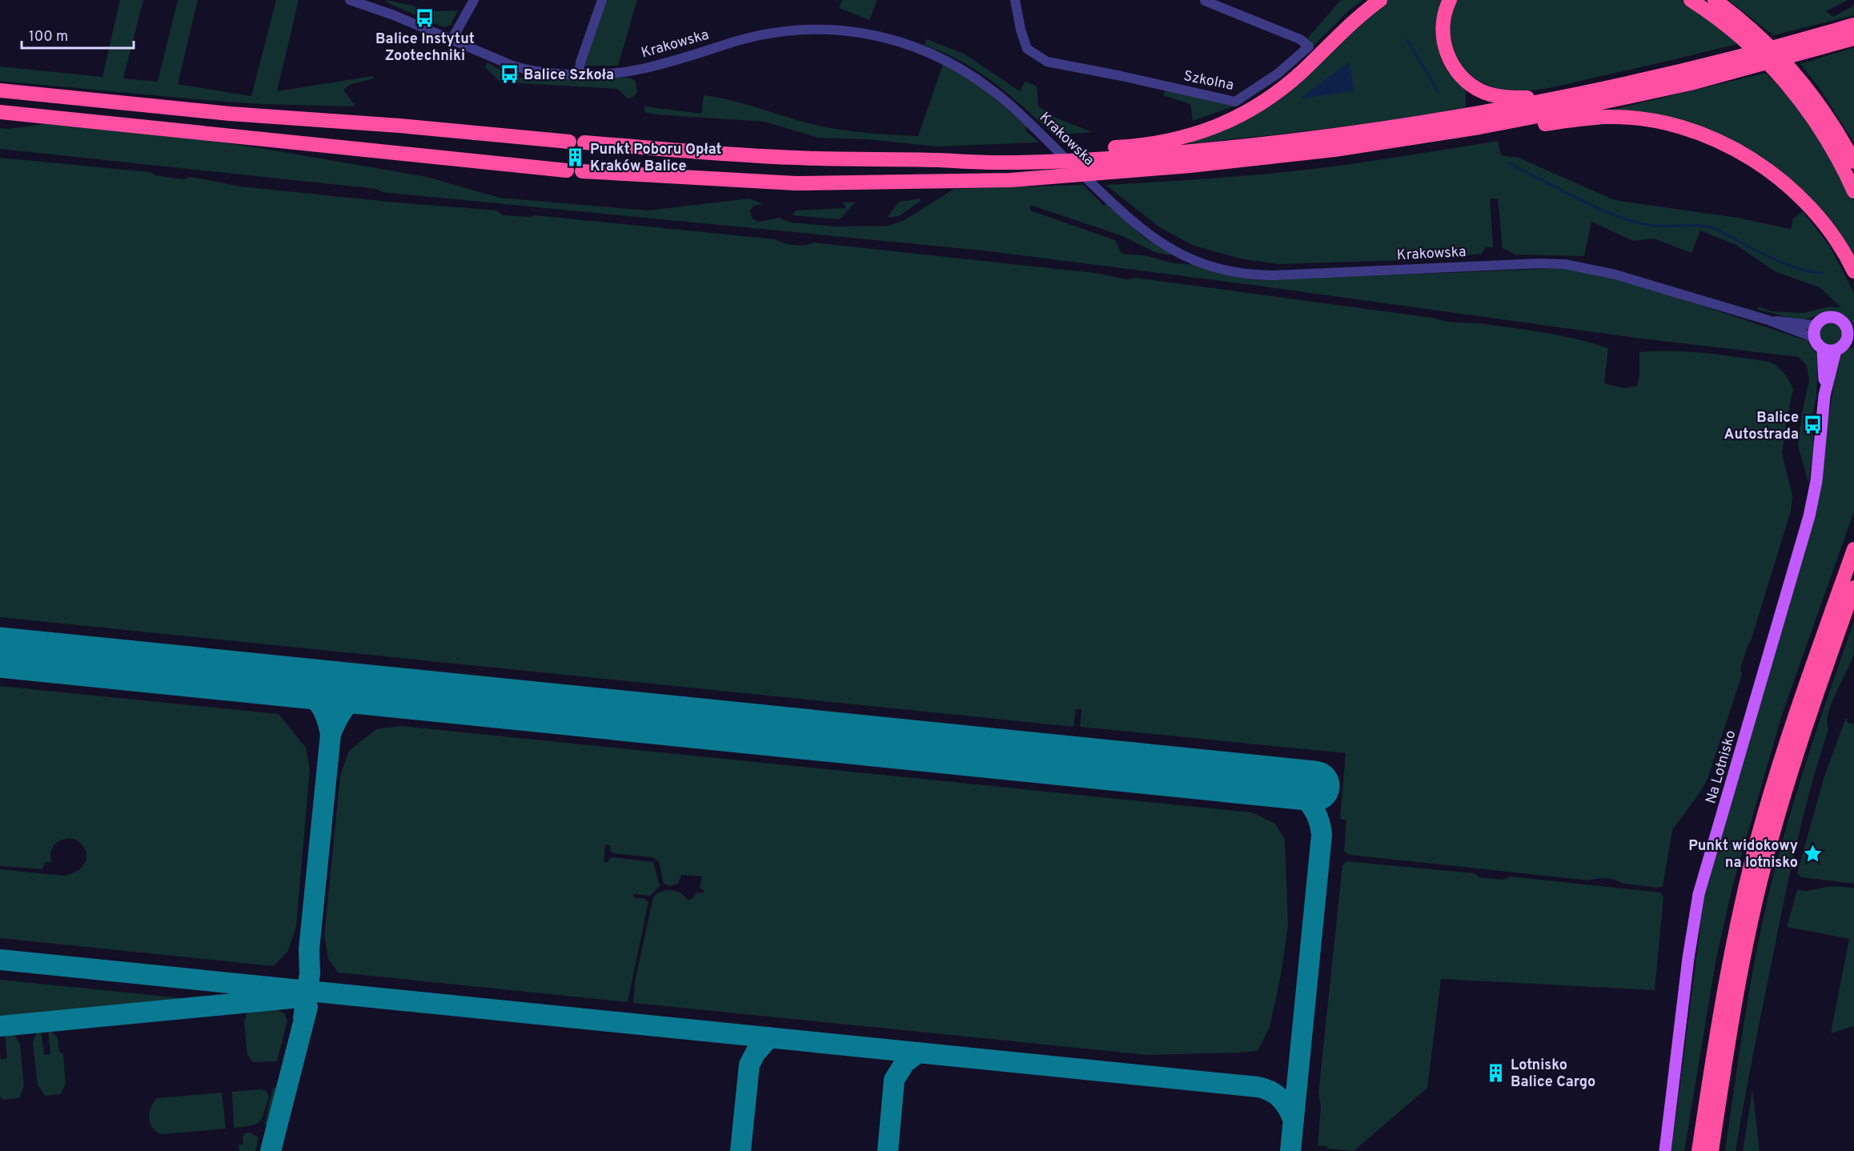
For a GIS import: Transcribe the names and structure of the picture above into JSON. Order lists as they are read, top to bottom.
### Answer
{
  "streets": {
    "main road": ["Na Lotnisko"],
    "street": ["Krakowska", "Szkolna"]
  },
  "crossings": [
    ["Krakowska", "Na Lotnisko"]
  ],
  "places": {
    "bus stop": ["Balice Instytut Zootechniki", "Balice Szkoła", "Balice Autostrada"],
    "building": ["Punkt Poboru Opłat Kraków Balice", "Lotnisko Balice Cargo"],
    "place": ["Punkt widokowy na lotnisko"]
  },
  "scale_bar": "100 m"
}
